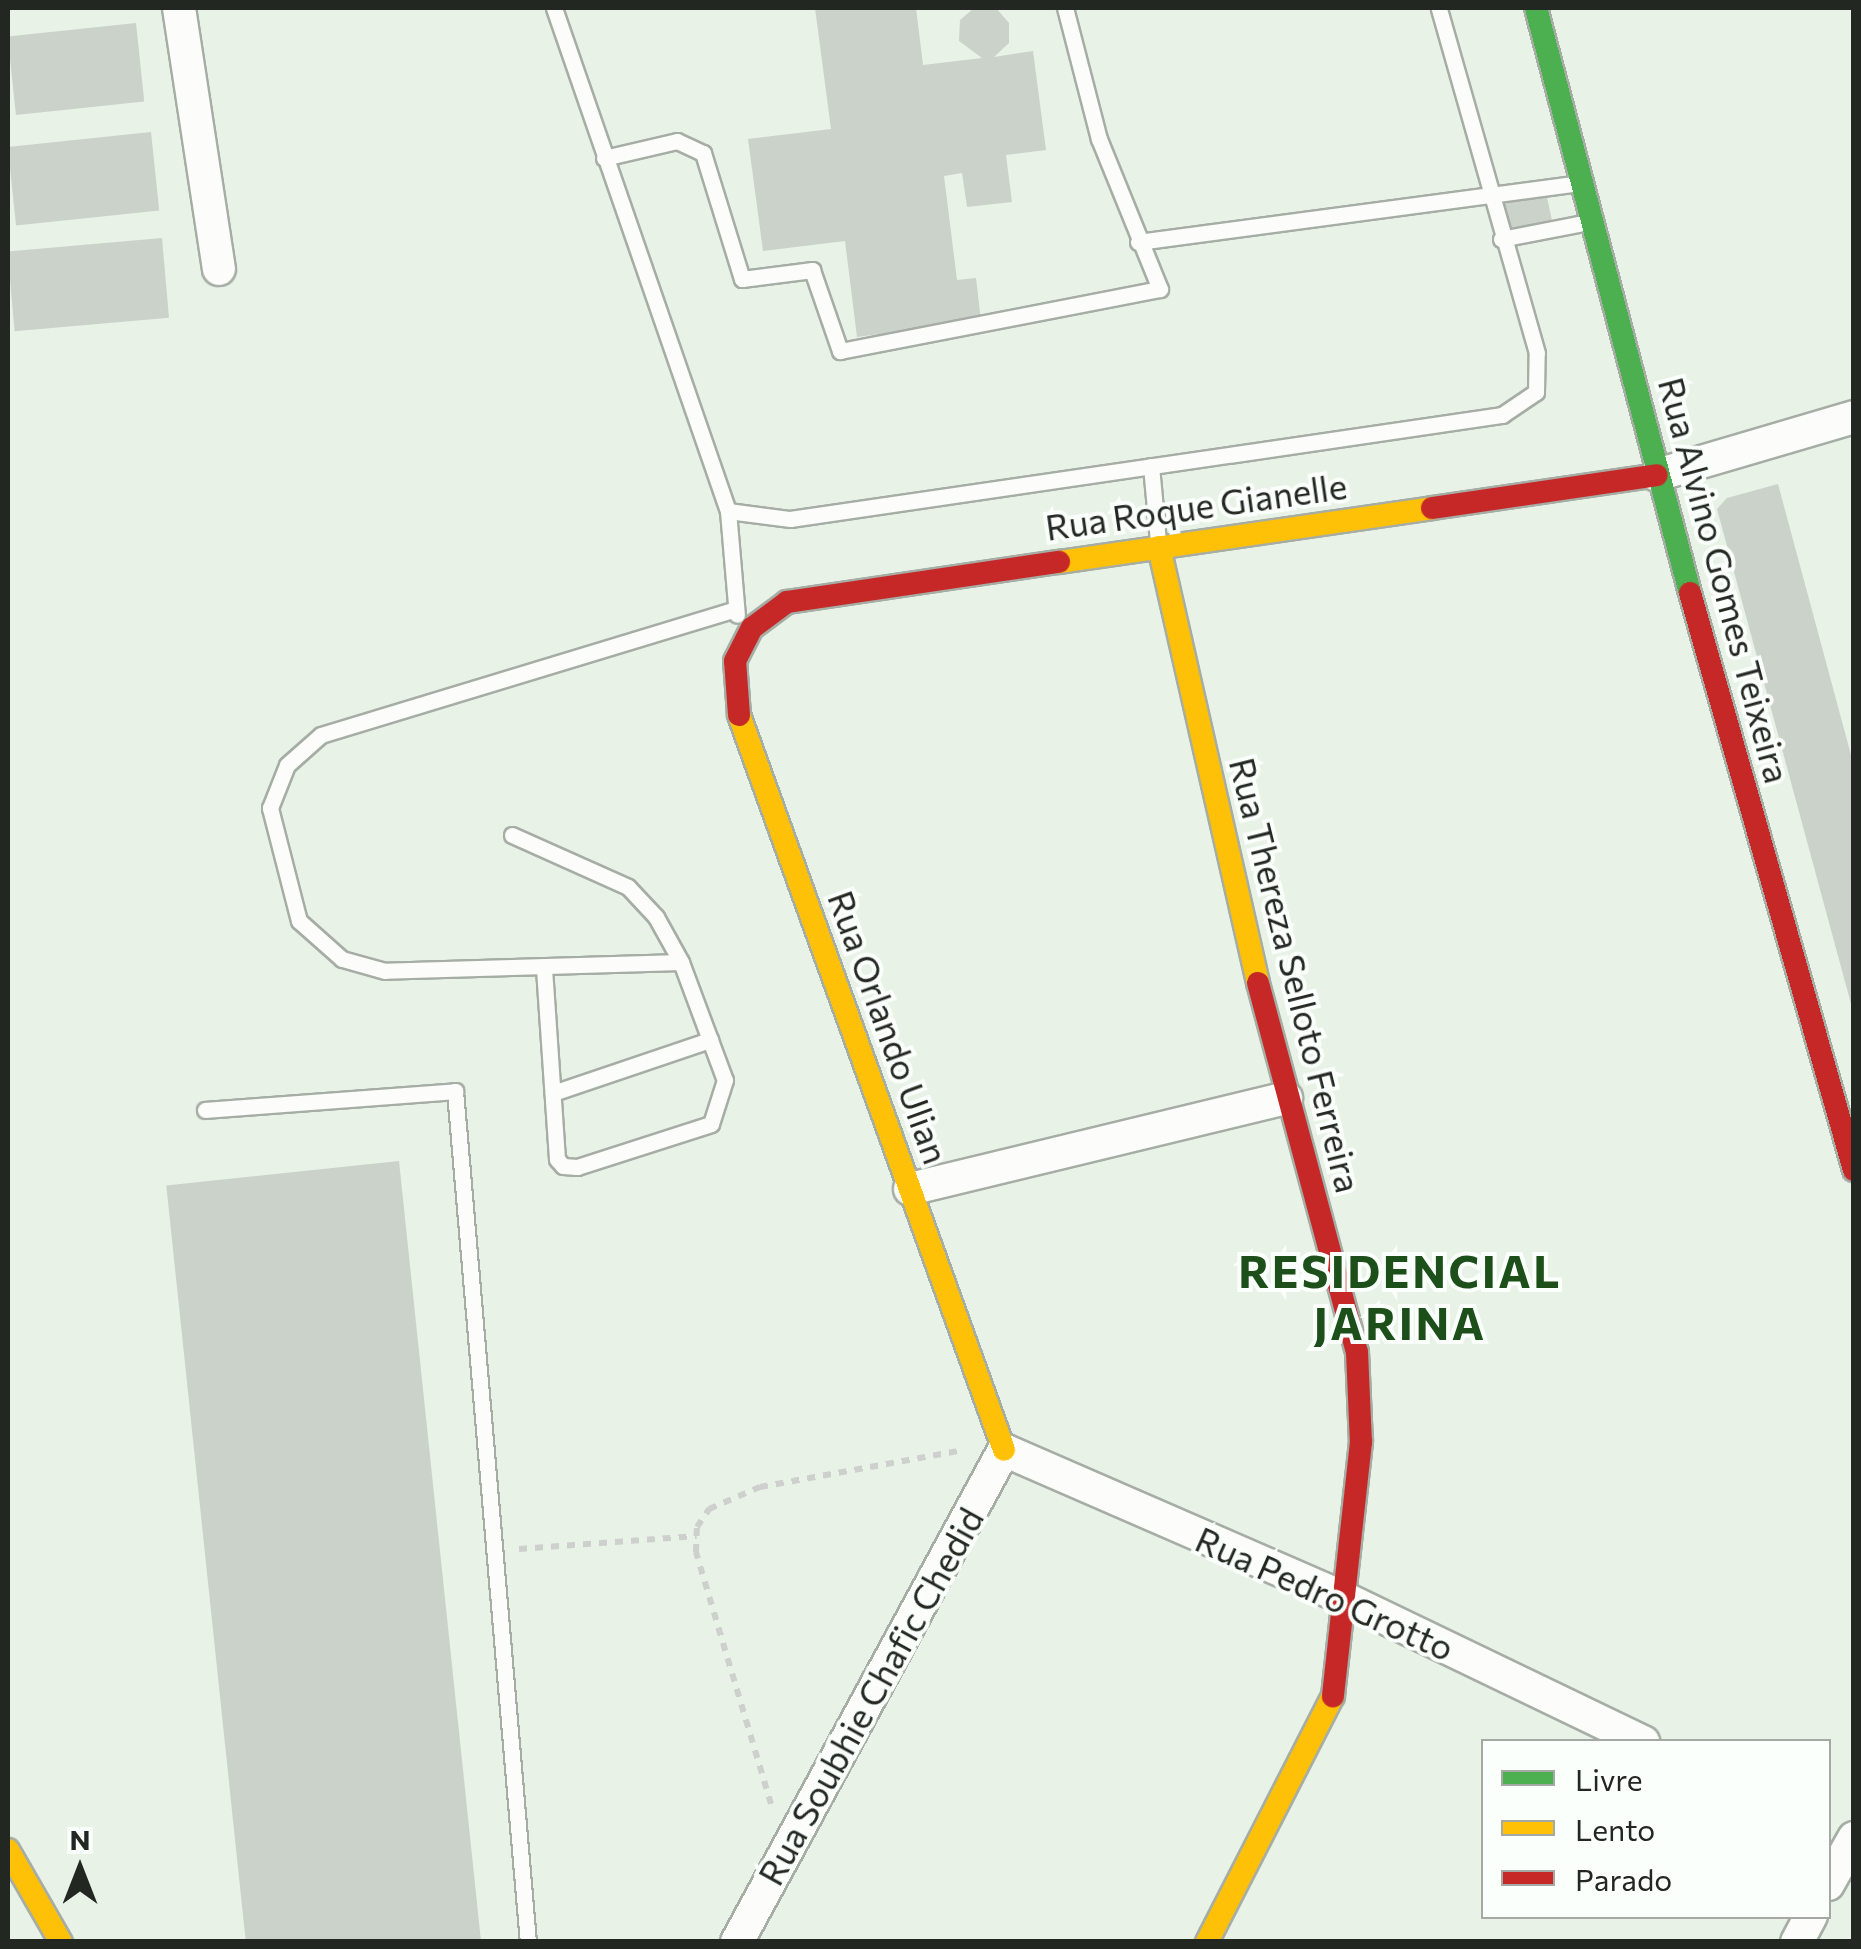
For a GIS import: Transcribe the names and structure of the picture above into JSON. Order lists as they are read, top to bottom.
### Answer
{
  "streets": {
    "street": [
      "Rua Roque Gianelle",
      "Rua Alvino Gomes Teixeira",
      "Rua Thereza Selloto Ferreira",
      "Rua Orlando Ulian",
      "Rua Pedro Grotto",
      "Rua Soubhie Chafic Chedid"
    ]
  },
  "crossings": [
    ["Rua Roque Gianelle", "Rua Alvino Gomes Teixeira"],
    ["Rua Roque Gianelle", "Rua Thereza Selloto Ferreira"],
    ["Rua Roque Gianelle", "Rua Orlando Ulian"],
    ["Rua Thereza Selloto Ferreira", "Rua Pedro Grotto"],
    ["Rua Orlando Ulian", "Rua Pedro Grotto"],
    ["Rua Orlando Ulian", "Rua Soubhie Chafic Chedid"],
    ["Rua Pedro Grotto", "Rua Soubhie Chafic Chedid"]
  ],
  "districts": ["RESIDENCIAL JARINA"],
  "legend": ["Livre", "Lento", "Parado"],
  "north": "top"
}
